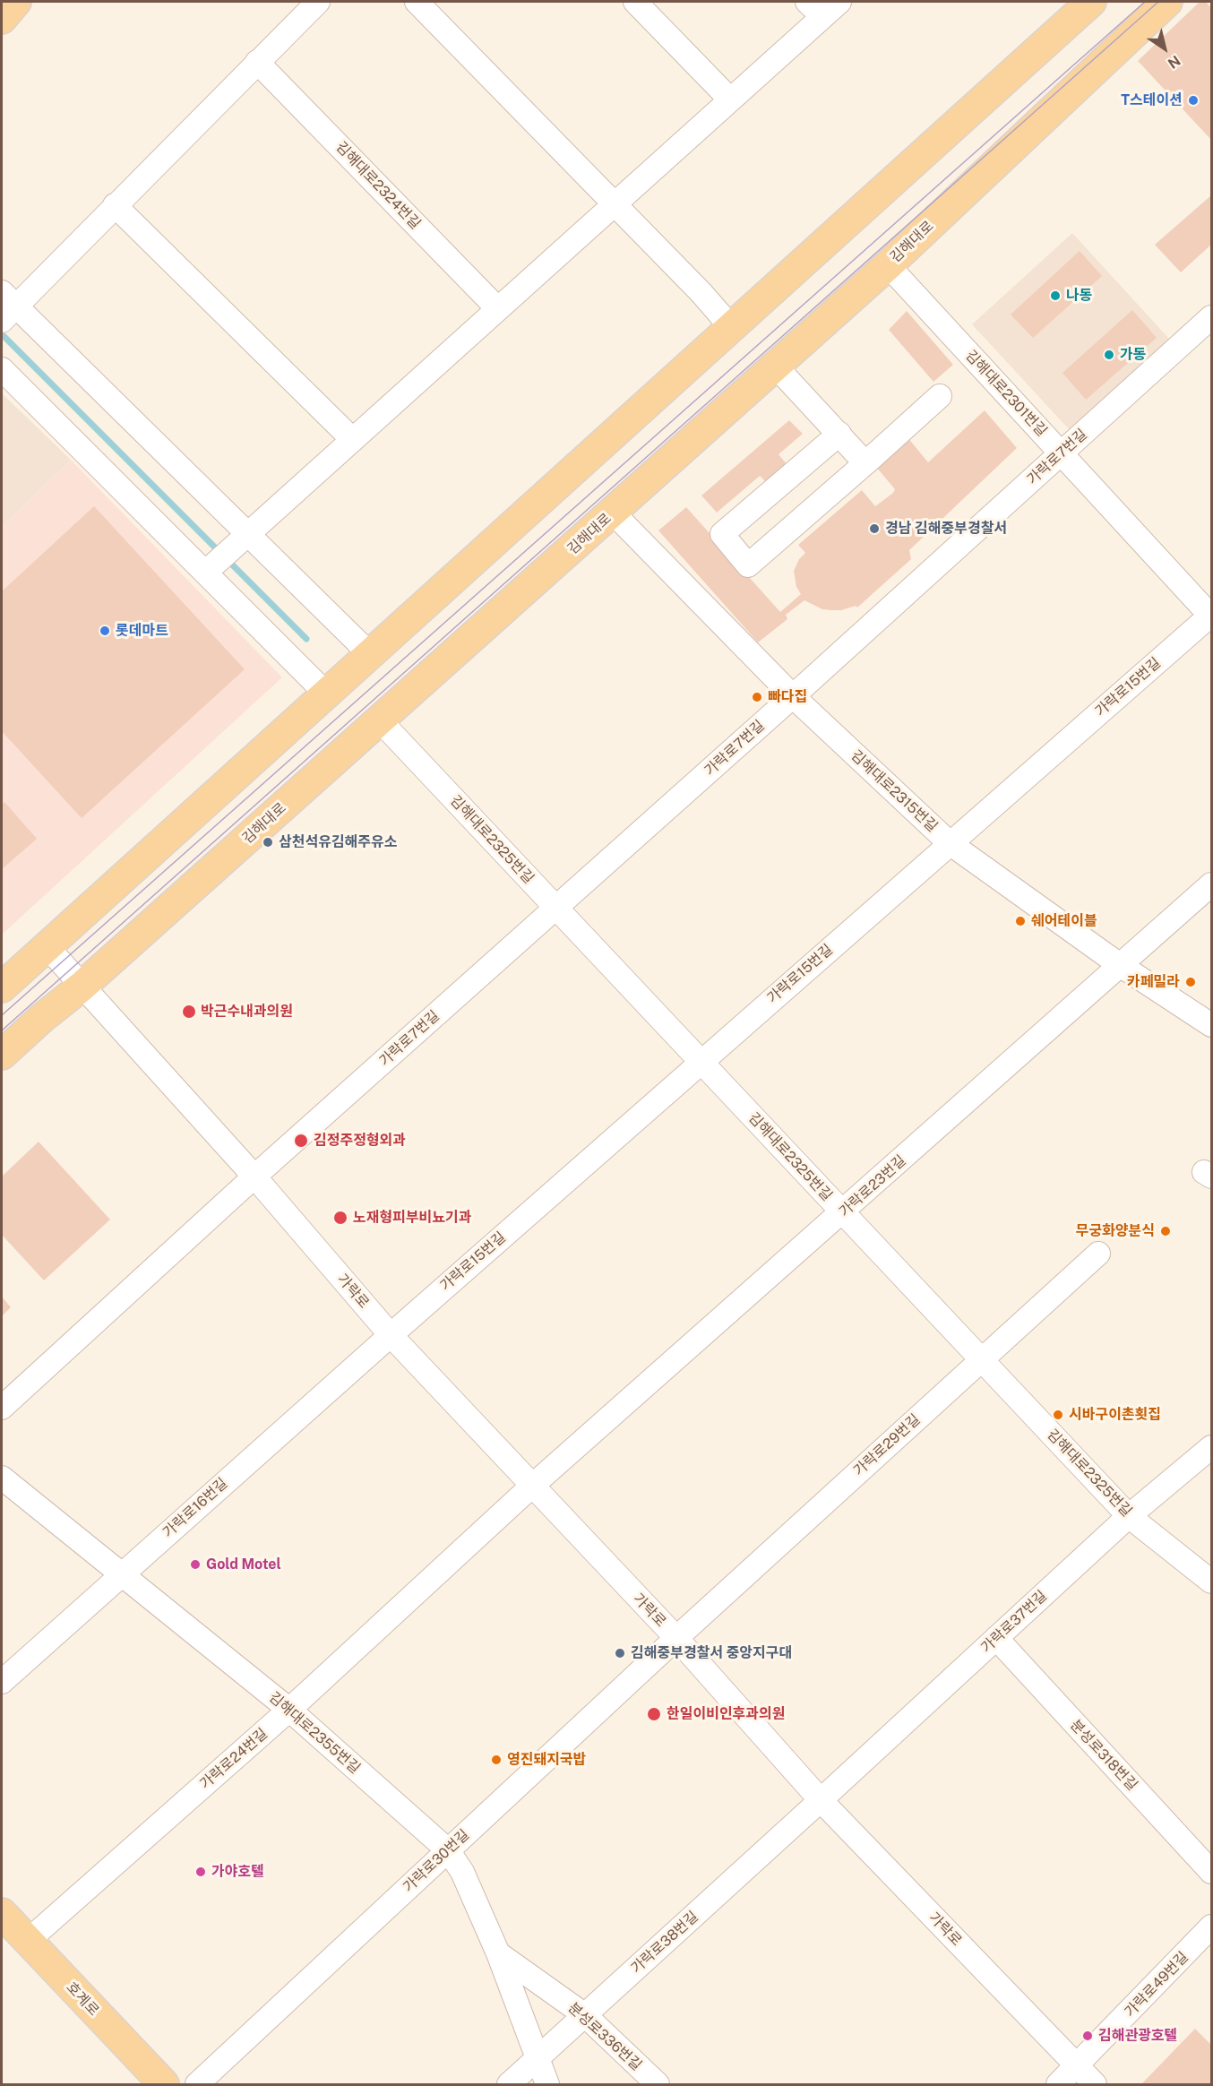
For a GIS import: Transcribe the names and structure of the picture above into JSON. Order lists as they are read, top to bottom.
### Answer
{
  "streets": {
    "main road": ["김해대로", "호계로"],
    "street": [
      "김해대로2324번길",
      "김해대로2301번길",
      "가락로7번길",
      "가락로15번길",
      "김해대로2315번길",
      "김해대로2325번길",
      "가락로23번길",
      "가락로",
      "가락로29번길",
      "가락로16번길",
      "가락로37번길",
      "김해대로2355번길",
      "분성로318번길",
      "가락로24번길",
      "가락로30번길",
      "가락로38번길",
      "가락로49번길",
      "분성로336번길"
    ]
  },
  "crossings": [
    ["김해대로", "김해대로2301번길"],
    ["김해대로", "김해대로2315번길"],
    ["김해대로", "김해대로2325번길"],
    ["김해대로", "가락로"],
    ["김해대로2301번길", "가락로7번길"],
    ["김해대로2301번길", "가락로15번길"],
    ["가락로7번길", "김해대로2315번길"],
    ["가락로7번길", "김해대로2325번길"],
    ["가락로7번길", "가락로"],
    ["가락로15번길", "김해대로2315번길"],
    ["가락로15번길", "김해대로2325번길"],
    ["가락로15번길", "가락로"],
    ["가락로15번길", "가락로16번길"],
    ["김해대로2315번길", "가락로23번길"],
    ["김해대로2325번길", "가락로23번길"],
    ["김해대로2325번길", "가락로29번길"],
    ["김해대로2325번길", "가락로37번길"],
    ["가락로23번길", "가락로"],
    ["가락로23번길", "가락로24번길"],
    ["가락로", "가락로29번길"],
    ["가락로", "가락로16번길"],
    ["가락로", "가락로37번길"],
    ["가락로", "가락로24번길"],
    ["가락로", "가락로30번길"],
    ["가락로", "가락로38번길"],
    ["가락로", "가락로49번길"],
    ["가락로29번길", "가락로30번길"],
    ["가락로16번길", "김해대로2355번길"],
    ["가락로37번길", "분성로318번길"],
    ["가락로37번길", "가락로38번길"],
    ["김해대로2355번길", "가락로24번길"],
    ["김해대로2355번길", "가락로30번길"],
    ["김해대로2355번길", "가락로38번길"],
    ["김해대로2355번길", "분성로336번길"],
    ["가락로24번길", "호계로"],
    ["가락로38번길", "분성로336번길"]
  ],
  "places": [
    "T스테이션",
    "나동",
    "가동",
    "경남 김해중부경찰서",
    "롯데마트",
    "빠다집",
    "삼천석유김해주유소",
    "쉐어테이블",
    "카페밀라",
    "박근수내과의원",
    "김정주정형외과",
    "노재형피부비뇨기과",
    "무궁화양분식",
    "시바구이촌횟집",
    "Gold Motel",
    "김해중부경찰서 중앙지구대",
    "한일이비인후과의원",
    "영진돼지국밥",
    "가야호텔",
    "김해관광호텔"
  ],
  "north": "bottom right"
}
